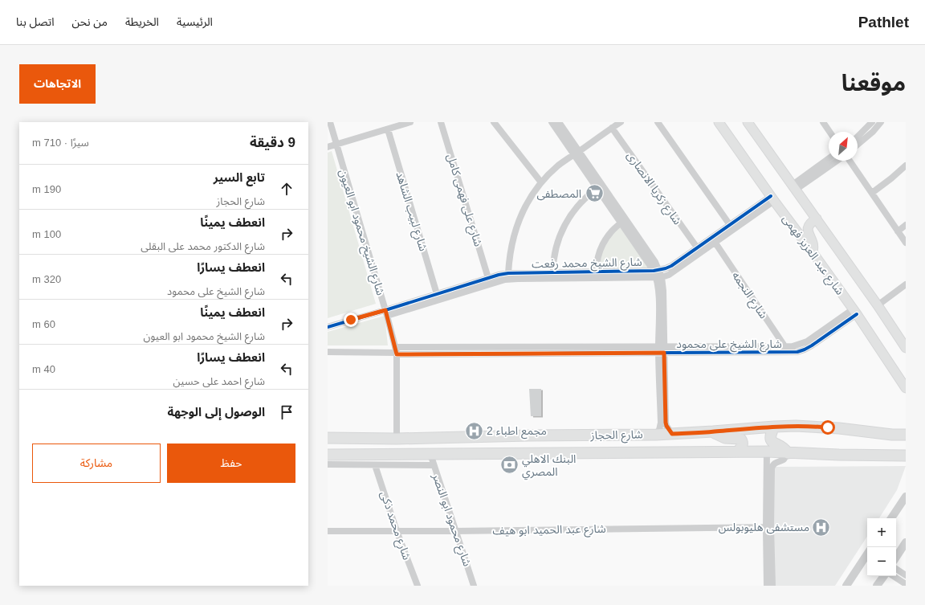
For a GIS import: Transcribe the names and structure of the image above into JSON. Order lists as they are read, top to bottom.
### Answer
{
  "streets": {
    "main road": ["شارع عبد العزيز فهمى", "شارع الحجاز"],
    "street": [
      "شارع زكريا الانصارى",
      "شارع على فهمى كامل",
      "شارع لبيب الشاهد",
      "شارع الشيخ محمود ابو العيون",
      "شارع الشيخ محمد رفعت",
      "شارع النجمه",
      "شارع الشيخ على محمود",
      "شارع محمود ابو النصر",
      "شارع محمد ذكى",
      "شارع عبد الحميد ابو هيف"
    ]
  },
  "crossings": [
    ["شارع زكريا الانصارى", "شارع الشيخ محمد رفعت"],
    ["شارع على فهمى كامل", "شارع الشيخ محمد رفعت"],
    ["شارع لبيب الشاهد", "شارع الشيخ محمد رفعت"],
    ["شارع الشيخ محمود ابو العيون", "شارع الشيخ محمد رفعت"],
    ["شارع الشيخ محمود ابو العيون", "شارع الشيخ على محمود"],
    ["شارع الشيخ محمود ابو العيون", "شارع الحجاز"],
    ["شارع عبد العزيز فهمى", "شارع الشيخ محمد رفعت"],
    ["شارع عبد العزيز فهمى", "شارع الشيخ على محمود"],
    ["شارع الشيخ محمد رفعت", "شارع النجمه"],
    ["شارع النجمه", "شارع الشيخ على محمود"],
    ["شارع الحجاز", "شارع محمود ابو النصر"],
    ["شارع محمود ابو النصر", "شارع عبد الحميد ابو هيف"],
    ["شارع محمد ذكى", "شارع عبد الحميد ابو هيف"]
  ],
  "places": {
    "supermarket": ["المصطفى"],
    "hospital": ["مجمع اطباء 2", "مستشفى هليوبولس"],
    "bank": ["البنك الاهلي المصري"]
  },
  "north": "top right",
  "page": {
    "header": "Pathlet",
    "nav": [
      "الرئيسية",
      "الخريطة",
      "من نحن",
      "اتصل بنا"
    ],
    "title": "موقعنا",
    "buttons": [
      "الاتجاهات",
      ["حفظ", "مشاركة"]
    ],
    "heading": ["9 دقيقة", "سيرًا · 710 m"],
    "list": [
      ["تابع السير", "شارع الحجاز", "190 m"],
      ["انعطف يمينًا", "شارع الدكتور محمد على البقلى", "100 m"],
      ["انعطف يسارًا", "شارع الشيخ على محمود", "320 m"],
      ["انعطف يمينًا", "شارع الشيخ محمود ابو العيون", "60 m"],
      ["انعطف يسارًا", "شارع احمد على حسين", "40 m"],
      "الوصول إلى الوجهة"
    ],
    "map_buttons": ["+", "−"]
  }
}
